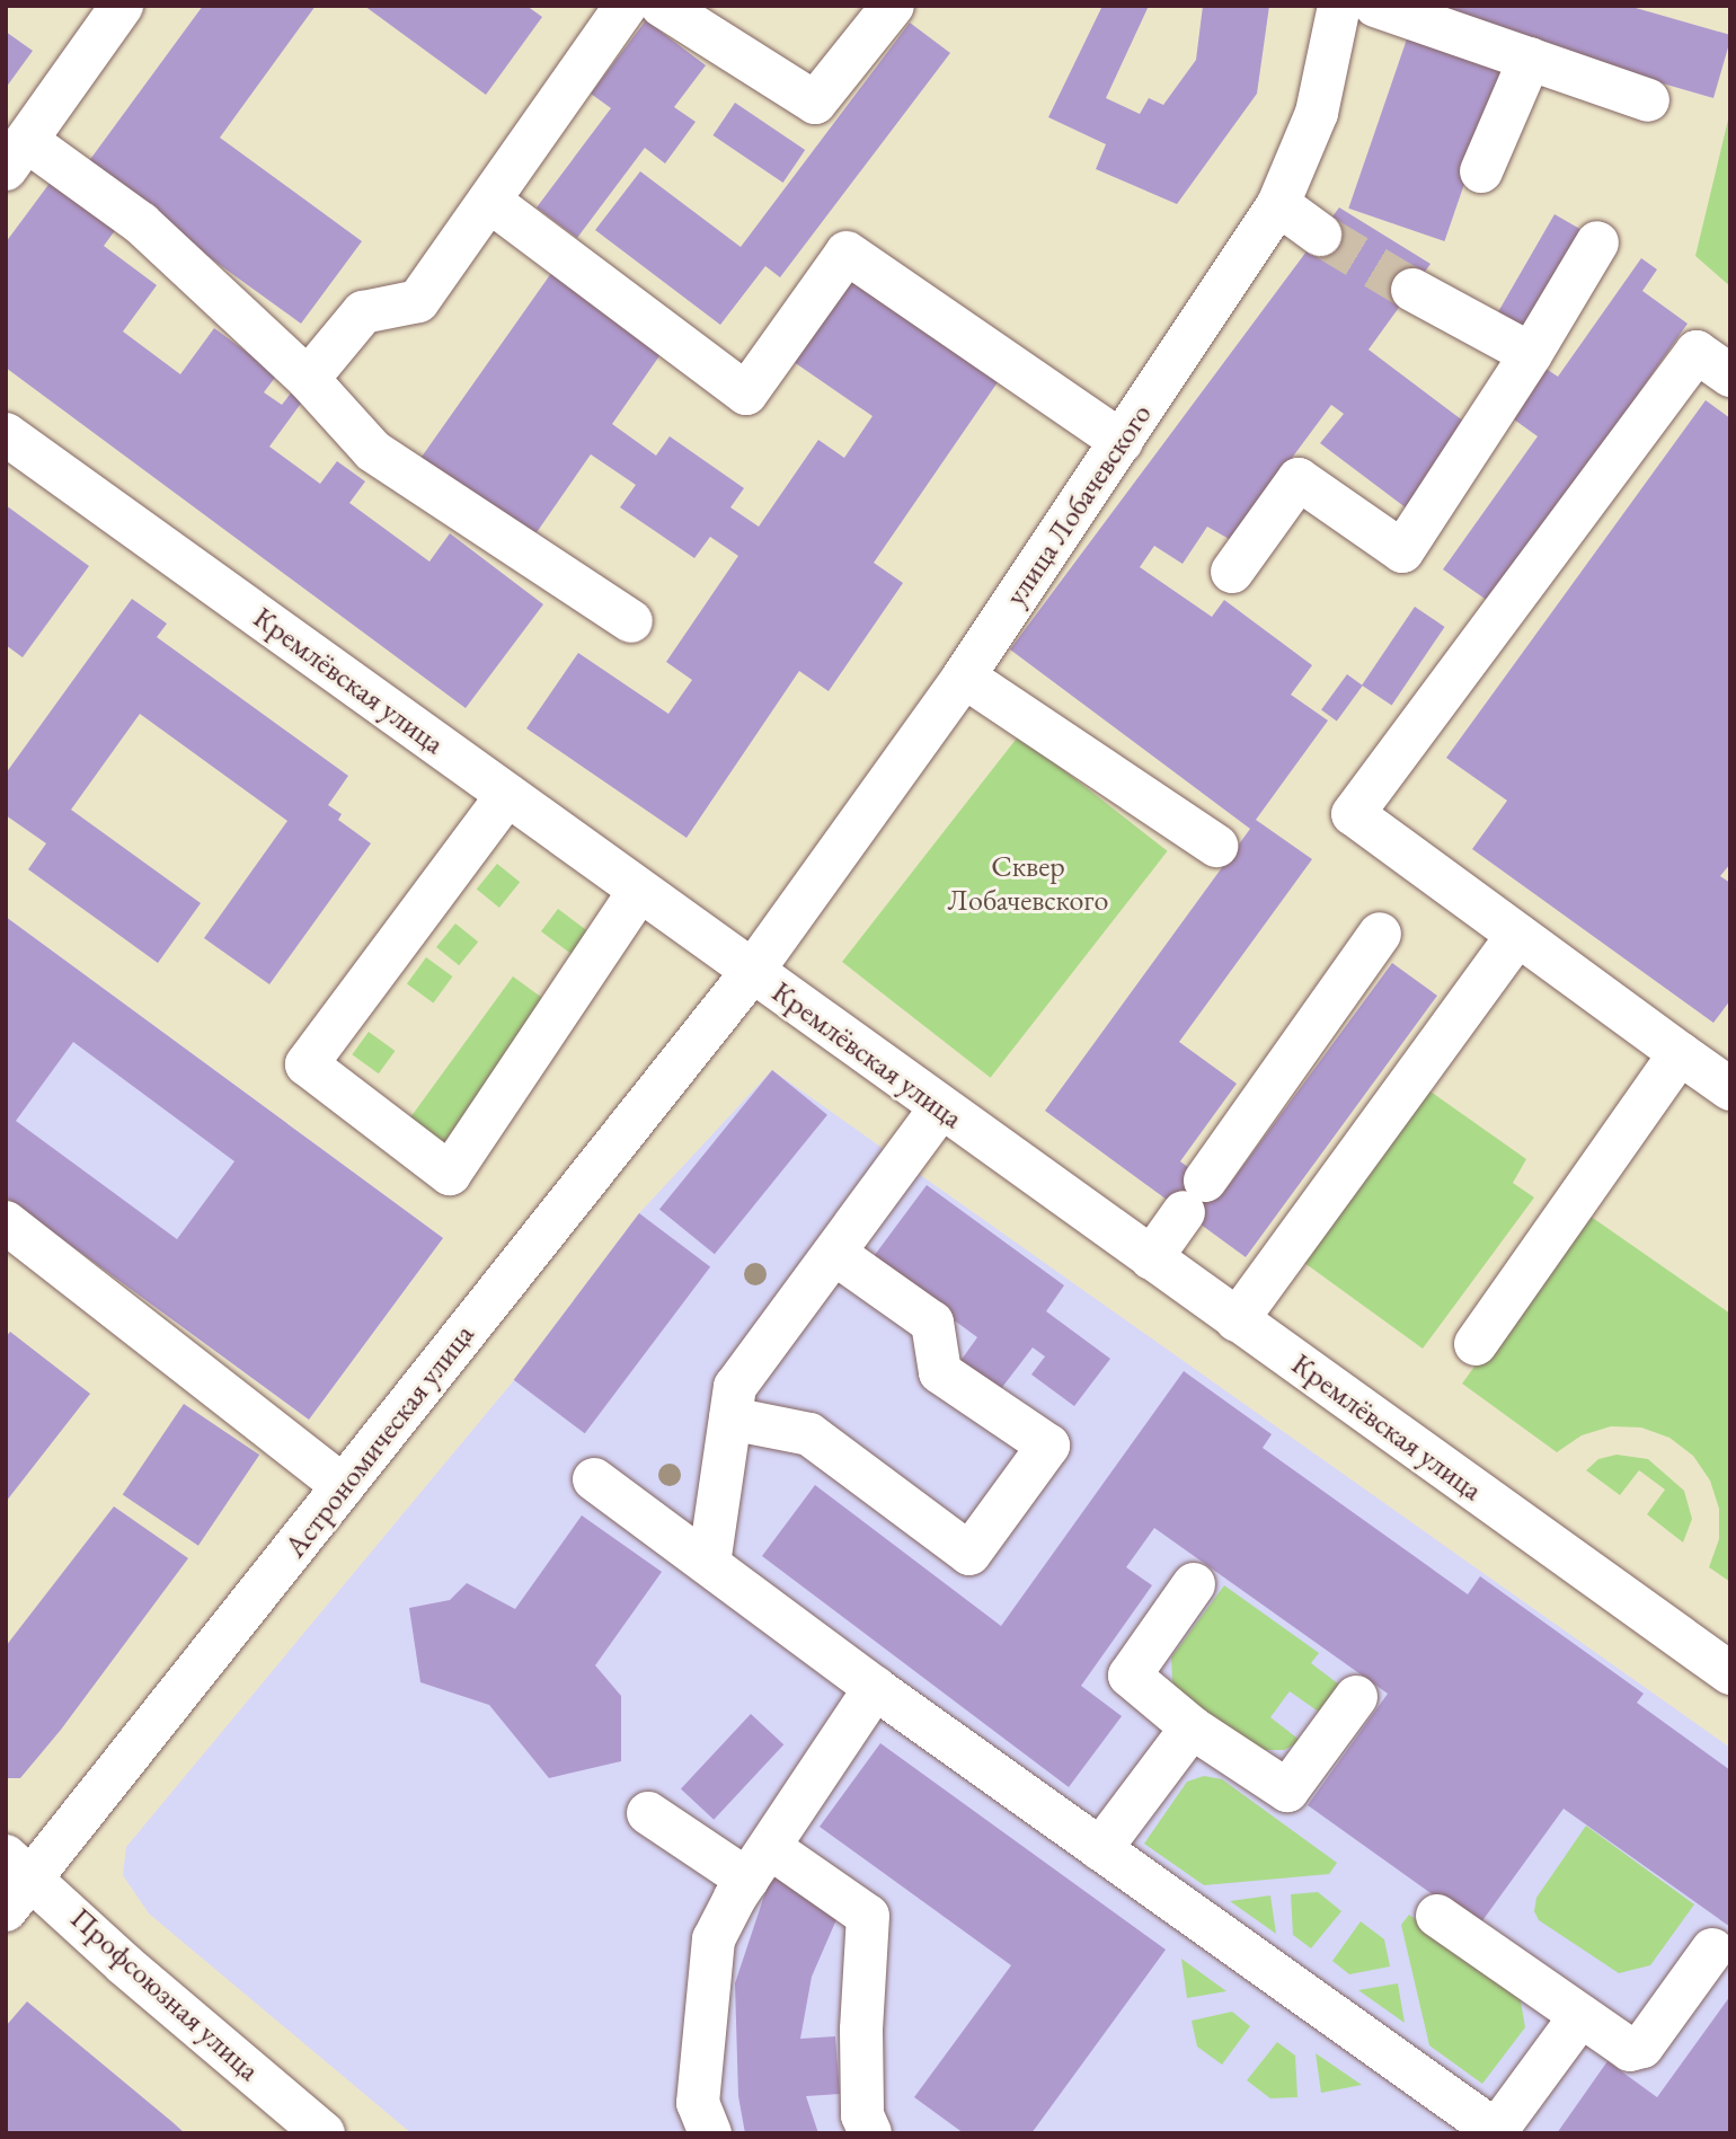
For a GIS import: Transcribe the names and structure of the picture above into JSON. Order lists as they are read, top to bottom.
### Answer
{
  "streets": {
    "street": [
      "улица Лобачевского",
      "Кремлёвская улица",
      "Астрономическая улица",
      "Профсоюзная улица"
    ]
  },
  "crossings": [
    ["улица Лобачевского", "Кремлёвская улица"],
    ["улица Лобачевского", "Астрономическая улица"],
    ["Кремлёвская улица", "Астрономическая улица"],
    ["Астрономическая улица", "Профсоюзная улица"]
  ],
  "parks": ["Сквер Лобачевского"]
}
